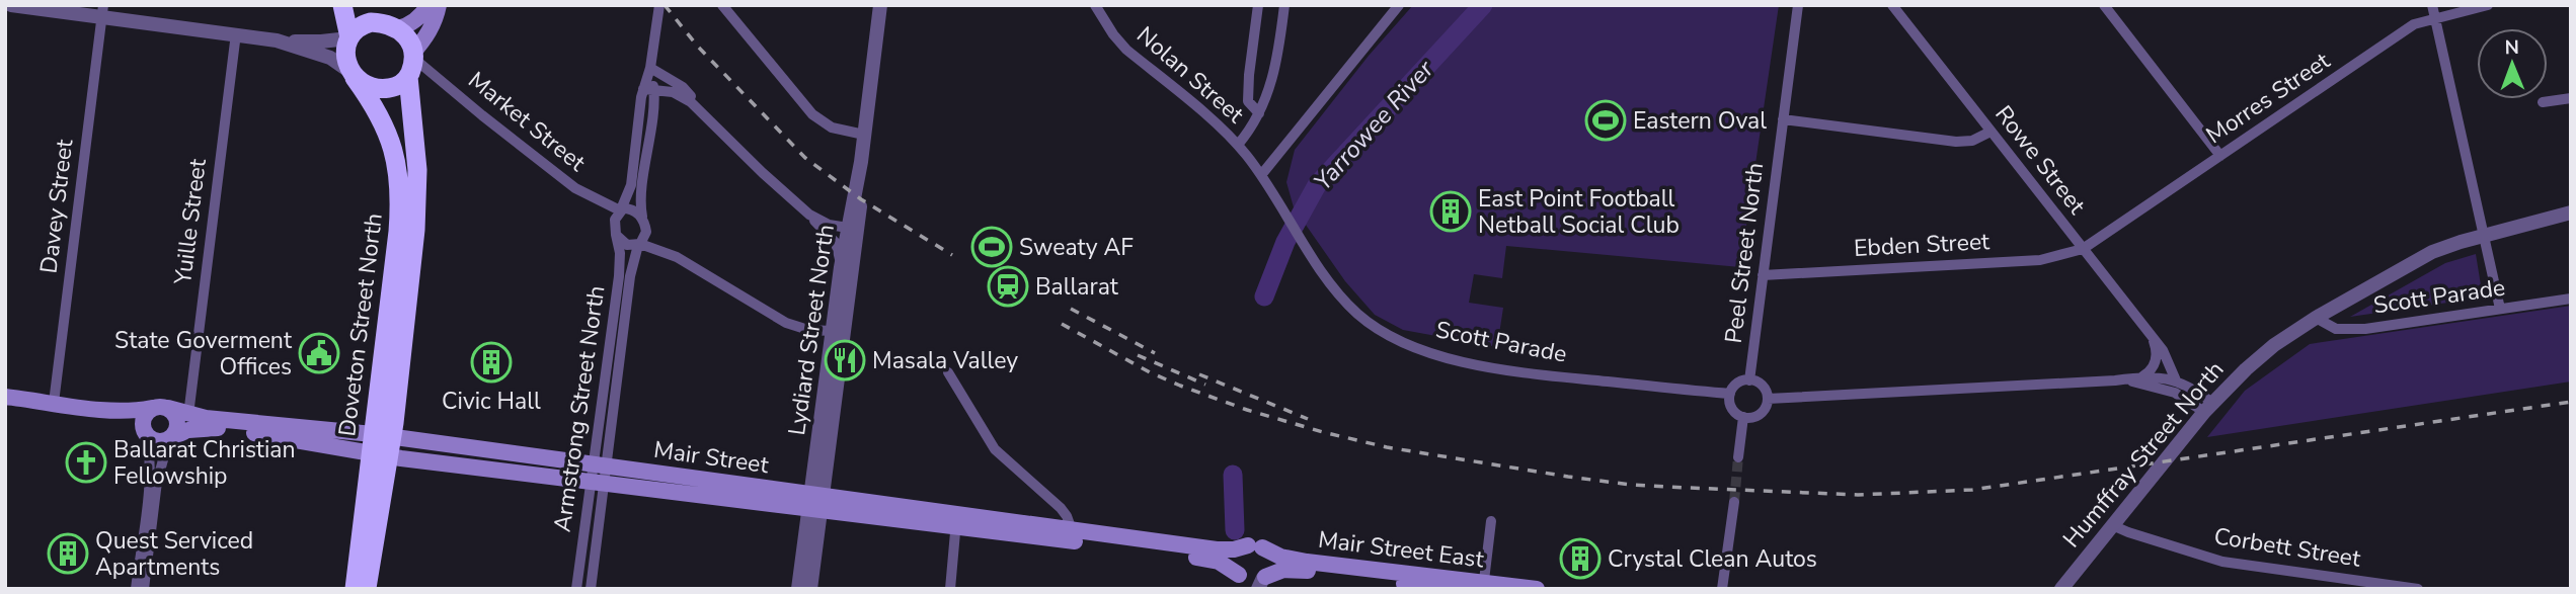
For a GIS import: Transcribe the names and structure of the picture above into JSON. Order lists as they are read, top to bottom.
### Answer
{
  "streets": {
    "highway": ["Doveton Street North"],
    "main road": ["Mair Street", "Mair Street East"],
    "street": [
      "Nolan Street",
      "Morres Street",
      "Market Street",
      "Rowe Street",
      "Davey Street",
      "Yuille Street",
      "Ebden Street",
      "Peel Street North",
      "Scott Parade",
      "Lydiard Street North",
      "Armstrong Street North",
      "Humffray Street North",
      "Corbett Street"
    ]
  },
  "crossings": [
    ["Nolan Street", "Scott Parade"],
    ["Morres Street", "Rowe Street"],
    ["Morres Street", "Ebden Street"],
    ["Market Street", "Doveton Street North"],
    ["Market Street", "Armstrong Street North"],
    ["Rowe Street", "Ebden Street"],
    ["Davey Street", "Mair Street"],
    ["Yuille Street", "Mair Street"],
    ["Ebden Street", "Peel Street North"],
    ["Peel Street North", "Scott Parade"],
    ["Scott Parade", "Humffray Street North"],
    ["Doveton Street North", "Mair Street"],
    ["Lydiard Street North", "Mair Street"],
    ["Armstrong Street North", "Mair Street"],
    ["Humffray Street North", "Corbett Street"],
    ["Mair Street", "Mair Street East"]
  ],
  "water": ["Yarrowee River"],
  "places": {
    "sports": ["Eastern Oval", "Sweaty AF"],
    "building": [
      "East Point Football Netball Social Club",
      "Civic Hall",
      "Quest Serviced Apartments",
      "Crystal Clean Autos"
    ],
    "station": ["Ballarat"],
    "public building": ["State Goverment Offices"],
    "restaurant": ["Masala Valley"],
    "church": ["Ballarat Christian Fellowship"]
  },
  "north": "top"
}
